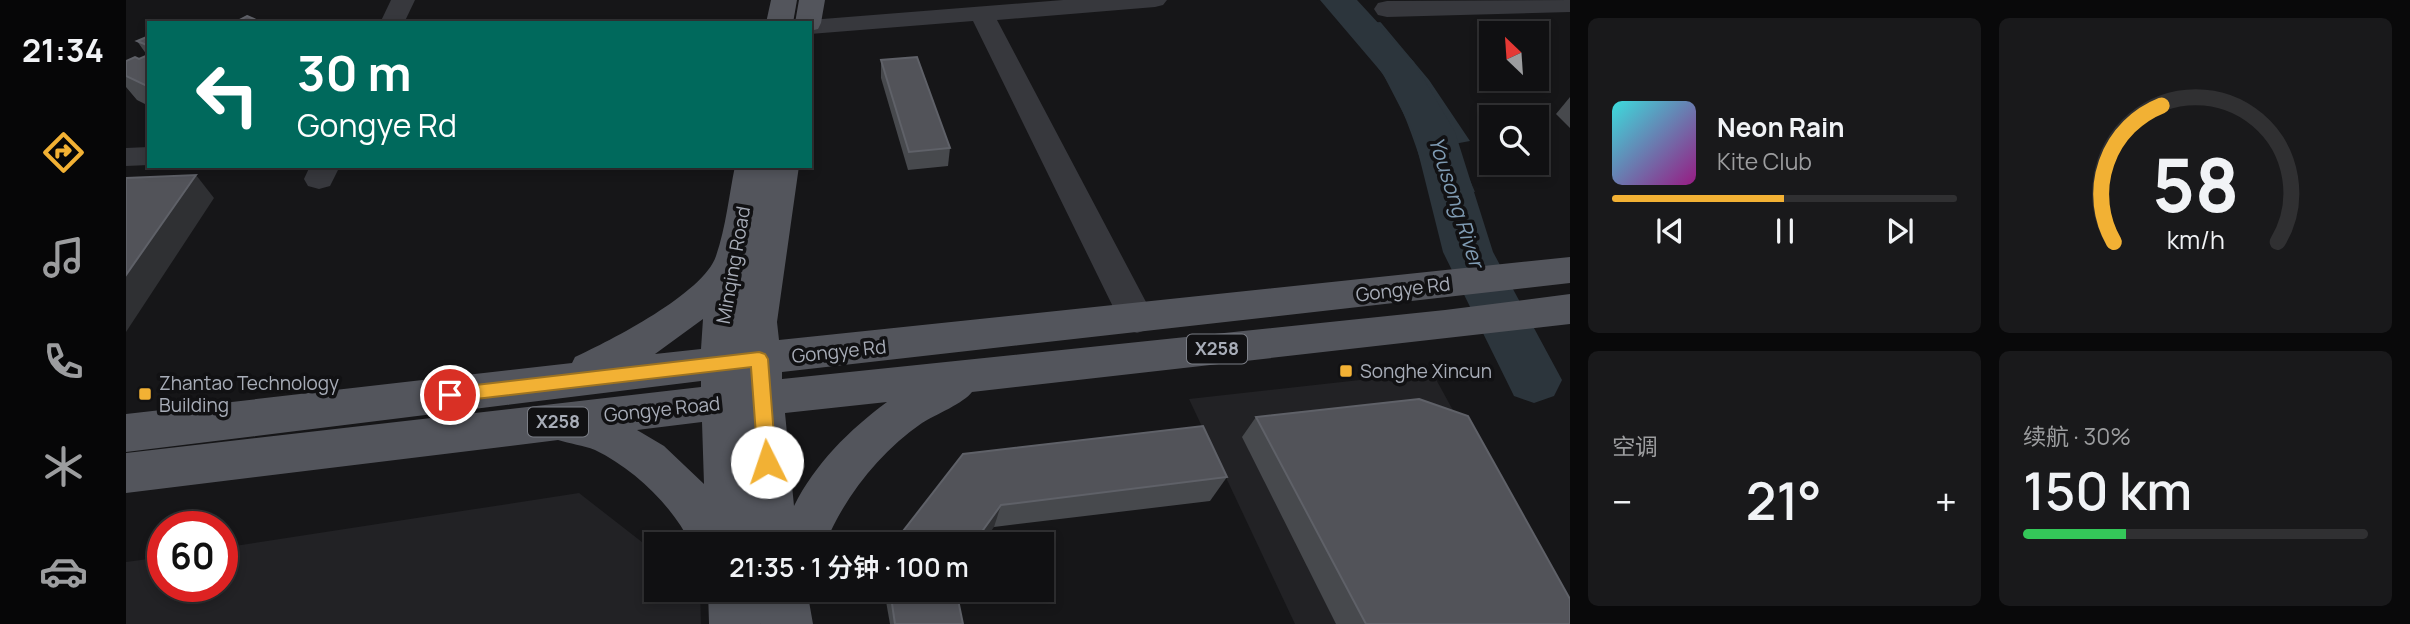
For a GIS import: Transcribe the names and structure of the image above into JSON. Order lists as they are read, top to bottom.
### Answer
{
  "streets": {
    "main road": [
      "Minqing Road",
      "Gongye Rd",
      "X258",
      "Gongye Road"
    ]
  },
  "crossings": [
    ["Minqing Road", "Gongye Rd"],
    ["Minqing Road", "Gongye Road"],
    ["Gongye Rd", "Gongye Road"],
    ["X258", "Gongye Road"]
  ],
  "water": ["Yousong River"],
  "places": {
    "transit": ["Songhe Xincun", "Zhantao Technology Building"]
  },
  "north": "top left",
  "page": {
    "tabs": "21:34",
    "turn": ["30 m", "Gongye Rd"],
    "song": ["Neon Rain", "Kite Club"],
    "tile": [
      "空调",
      ["续航 · 30%", "150 km"]
    ],
    "heat": ["−", "21°", "+"],
    "limit": "60",
    "trip": "21:35 · 1 分钟 · 100 m",
    "gauge": ["58", "km/h"]
  }
}
